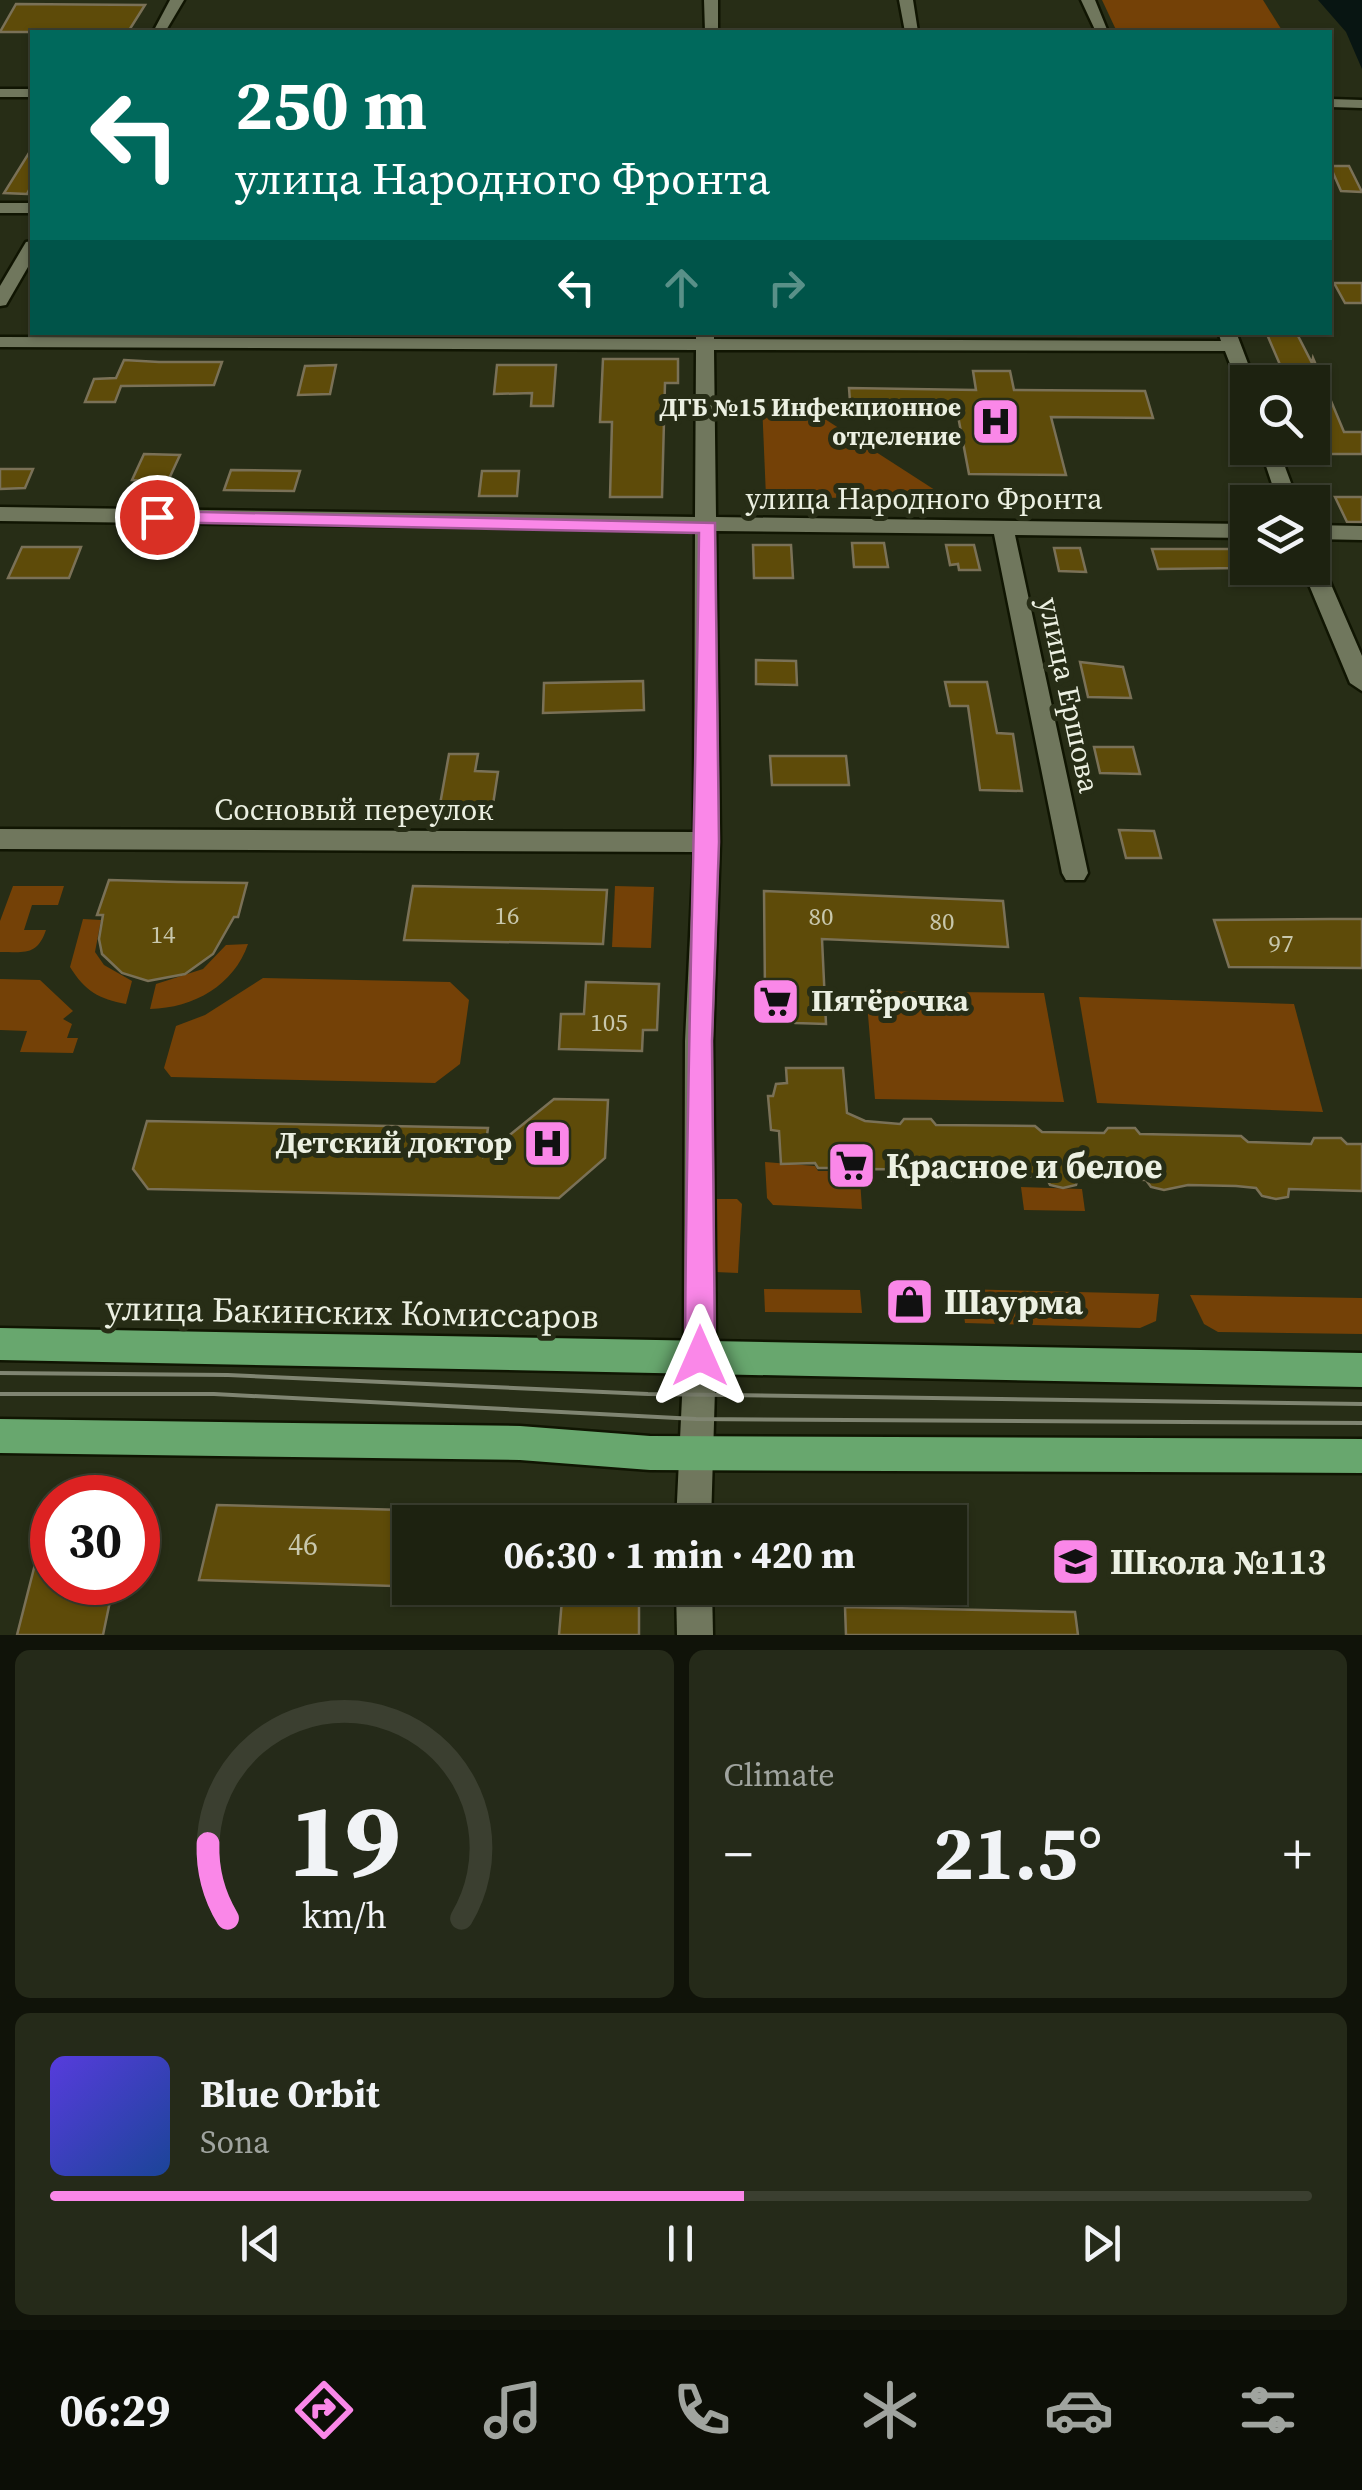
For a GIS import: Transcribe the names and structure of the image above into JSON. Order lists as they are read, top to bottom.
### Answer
{
  "streets": {
    "main road": ["улица Бакинских Комиссаров"],
    "street": ["улица Народного Фронта", "улица Ершова", "Сосновый переулок"]
  },
  "crossings": [
    ["улица Народного Фронта", "улица Ершова"]
  ],
  "places": {
    "hospital": ["ДГБ №15 Инфекционное отделение", "Детский доктор"],
    "supermarket": ["Пятёрочка", "Красное и белое"],
    "shop": ["Шаурма"],
    "school or university": ["Школа №113"]
  },
  "house_numbers": [
    "16",
    "80",
    "80",
    "14",
    "97",
    "105",
    "46"
  ],
  "page": {
    "turn": ["250 m", "улица Народного Фронта"],
    "limit": "30",
    "trip": "06:30 · 1 min · 420 m",
    "tile": "Climate",
    "heat": ["−", "21.5°", "+"],
    "song": ["Blue Orbit", "Sona"],
    "tabs": "06:29",
    "gauge": ["19", "km/h"]
  }
}
